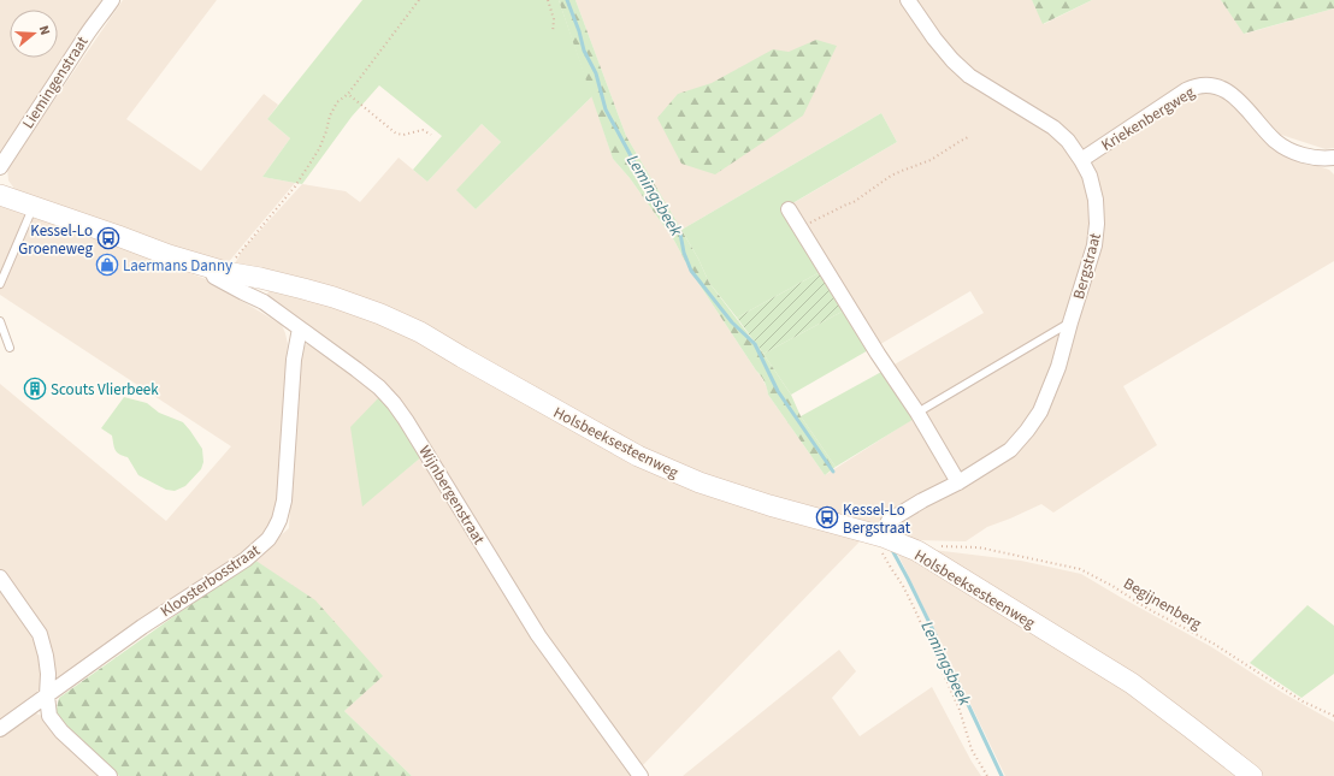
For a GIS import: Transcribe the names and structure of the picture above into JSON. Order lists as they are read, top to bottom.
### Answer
{
  "streets": {
    "street": [
      "Liemingenstraat",
      "Kriekenbergweg",
      "Bergstraat",
      "Holsbeeksesteenweg",
      "Wijnbergenstraat",
      "Kloosterbosstraat"
    ],
    "path": ["Begijnenberg"]
  },
  "crossings": [
    ["Kriekenbergweg", "Bergstraat"],
    ["Bergstraat", "Holsbeeksesteenweg"],
    ["Holsbeeksesteenweg", "Wijnbergenstraat"],
    ["Wijnbergenstraat", "Kloosterbosstraat"]
  ],
  "water": ["Lemingsbeek"],
  "places": {
    "bus stop": ["Kessel-Lo Groeneweg", "Kessel-Lo Bergstraat"],
    "shop": ["Laermans Danny"],
    "building": ["Scouts Vlierbeek"]
  },
  "north": "right"
}
